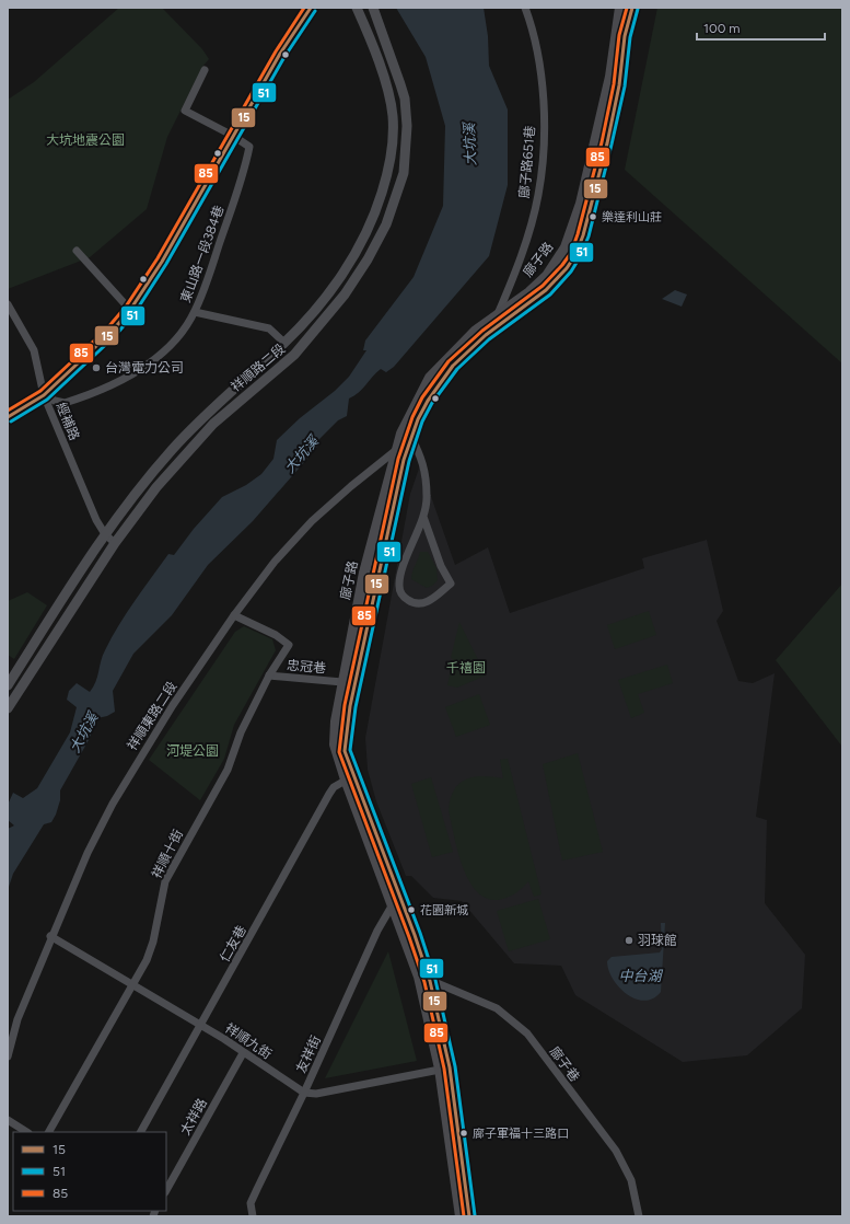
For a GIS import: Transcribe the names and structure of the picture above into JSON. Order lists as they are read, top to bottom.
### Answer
{
  "streets": {
    "main road": ["廍子路"],
    "street": [
      "廍子路651巷",
      "東山路一段384巷",
      "祥順路二段",
      "經補路",
      "忠冠巷",
      "祥順東路二段",
      "祥順十街",
      "仁友巷",
      "祥順九街",
      "友祥街",
      "廍子巷",
      "太祥路"
    ]
  },
  "crossings": [
    ["廍子路651巷", "廍子路"],
    ["東山路一段384巷", "經補路"],
    ["廍子路", "忠冠巷"],
    ["廍子路", "祥順東路二段"],
    ["廍子路", "仁友巷"],
    ["廍子路", "友祥街"],
    ["廍子路", "廍子巷"],
    ["祥順路二段", "經補路"],
    ["忠冠巷", "祥順十街"],
    ["祥順東路二段", "祥順十街"],
    ["祥順東路二段", "祥順九街"],
    ["祥順十街", "祥順九街"],
    ["仁友巷", "祥順九街"],
    ["祥順九街", "友祥街"],
    ["祥順九街", "太祥路"]
  ],
  "water": ["大坑溪", "中台湖"],
  "parks": ["大坑地震公園", "千禧園", "河堤公園"],
  "places": [
    "樂達利山莊",
    "台灣電力公司",
    "花園新城",
    "羽球館",
    "廍子軍福十三路口"
  ],
  "lines": ["transit line 15", "transit line 85", "transit line 51"],
  "legend": ["15", "51", "85"],
  "scale_bar": "100 m"
}
